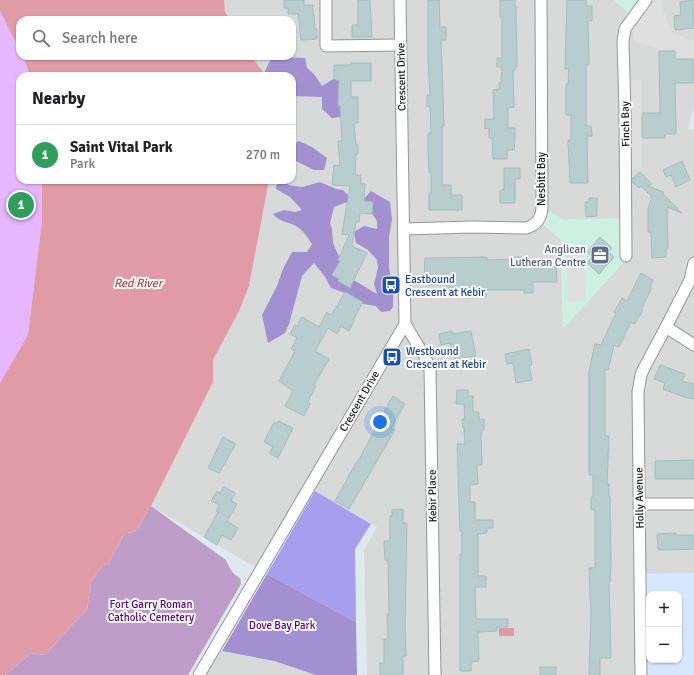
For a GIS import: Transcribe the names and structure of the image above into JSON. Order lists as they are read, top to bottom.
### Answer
{
  "streets": {
    "street": [
      "Crescent Drive",
      "Finch Bay",
      "Nesbitt Bay",
      "Kebir Place",
      "Holly Avenue"
    ]
  },
  "crossings": [
    ["Crescent Drive", "Nesbitt Bay"],
    ["Crescent Drive", "Kebir Place"]
  ],
  "water": ["Red River"],
  "parks": ["Fort Garry Roman Catholic Cemetery", "Dove Bay Park"],
  "places": {
    "office": ["Anglican Lutheran Centre"],
    "bus stop": ["Eastbound Crescent at Kebir", "Westbound Crescent at Kebir"]
  },
  "page": {
    "search": "Search here",
    "heading": "Nearby",
    "list": [
      {
        "mark": "1",
        "name": "Saint Vital Park",
        "note": "Park",
        "value": "270 m"
      }
    ],
    "pins": "1",
    "map_buttons": ["+", "−"]
  }
}
